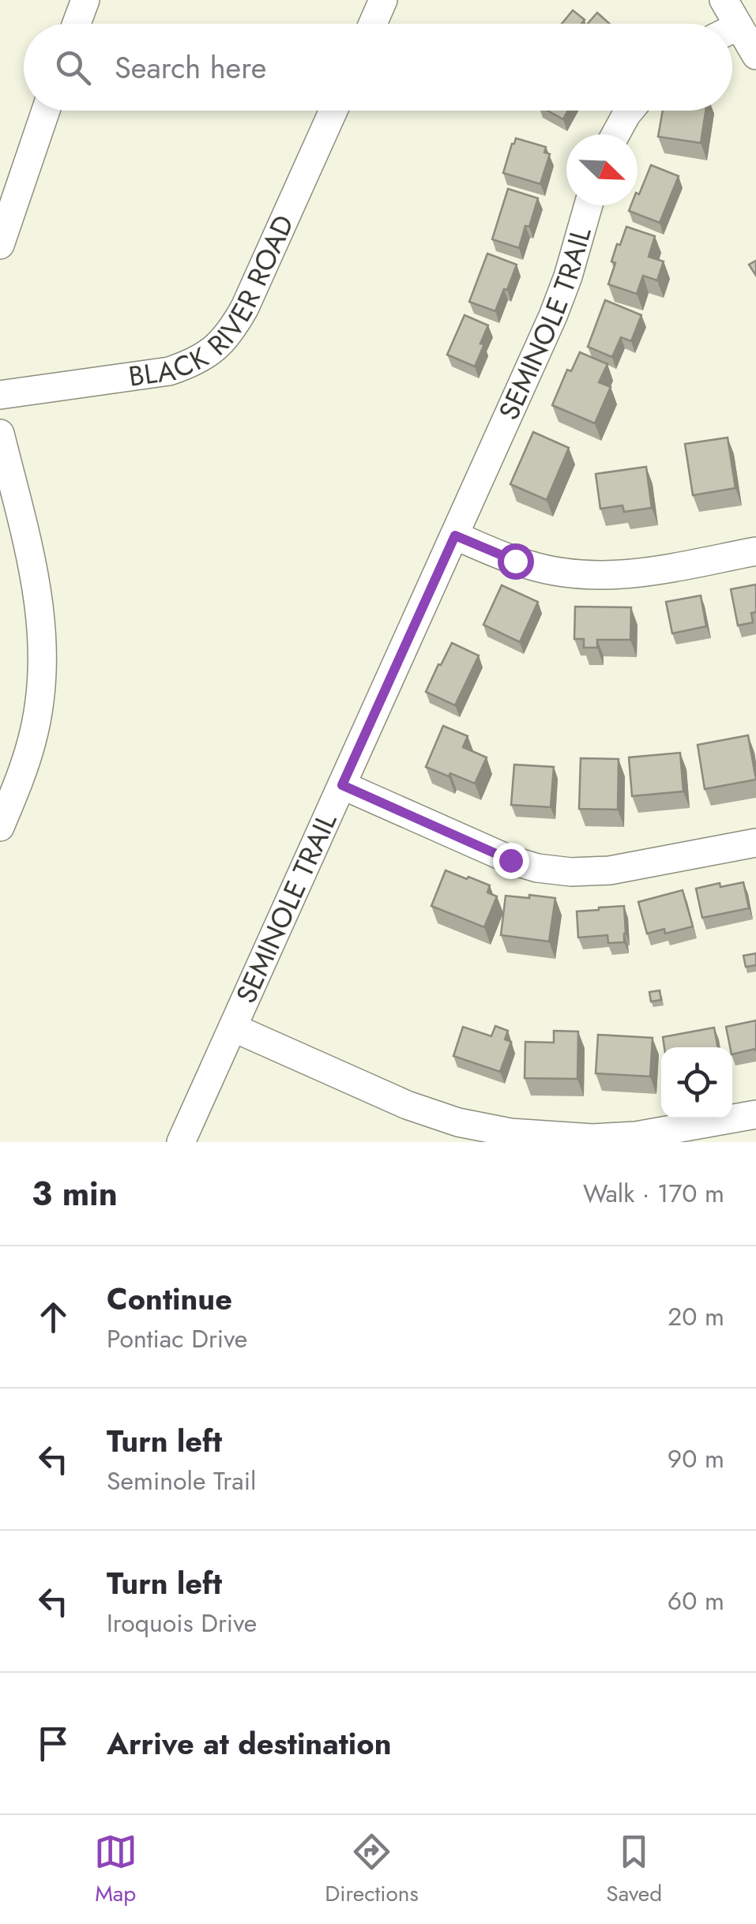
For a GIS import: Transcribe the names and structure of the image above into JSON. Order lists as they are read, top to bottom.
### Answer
{
  "streets": {
    "street": ["BLACK RIVER ROAD", "SEMINOLE TRAIL"]
  },
  "north": "bottom right",
  "page": {
    "search": "Search here",
    "heading": ["3 min", "Walk · 170 m"],
    "list": [
      ["Continue", "Pontiac Drive", "20 m"],
      ["Turn left", "Seminole Trail", "90 m"],
      ["Turn left", "Iroquois Drive", "60 m"],
      "Arrive at destination"
    ],
    "nav": ["Map", "Directions", "Saved"]
  }
}
